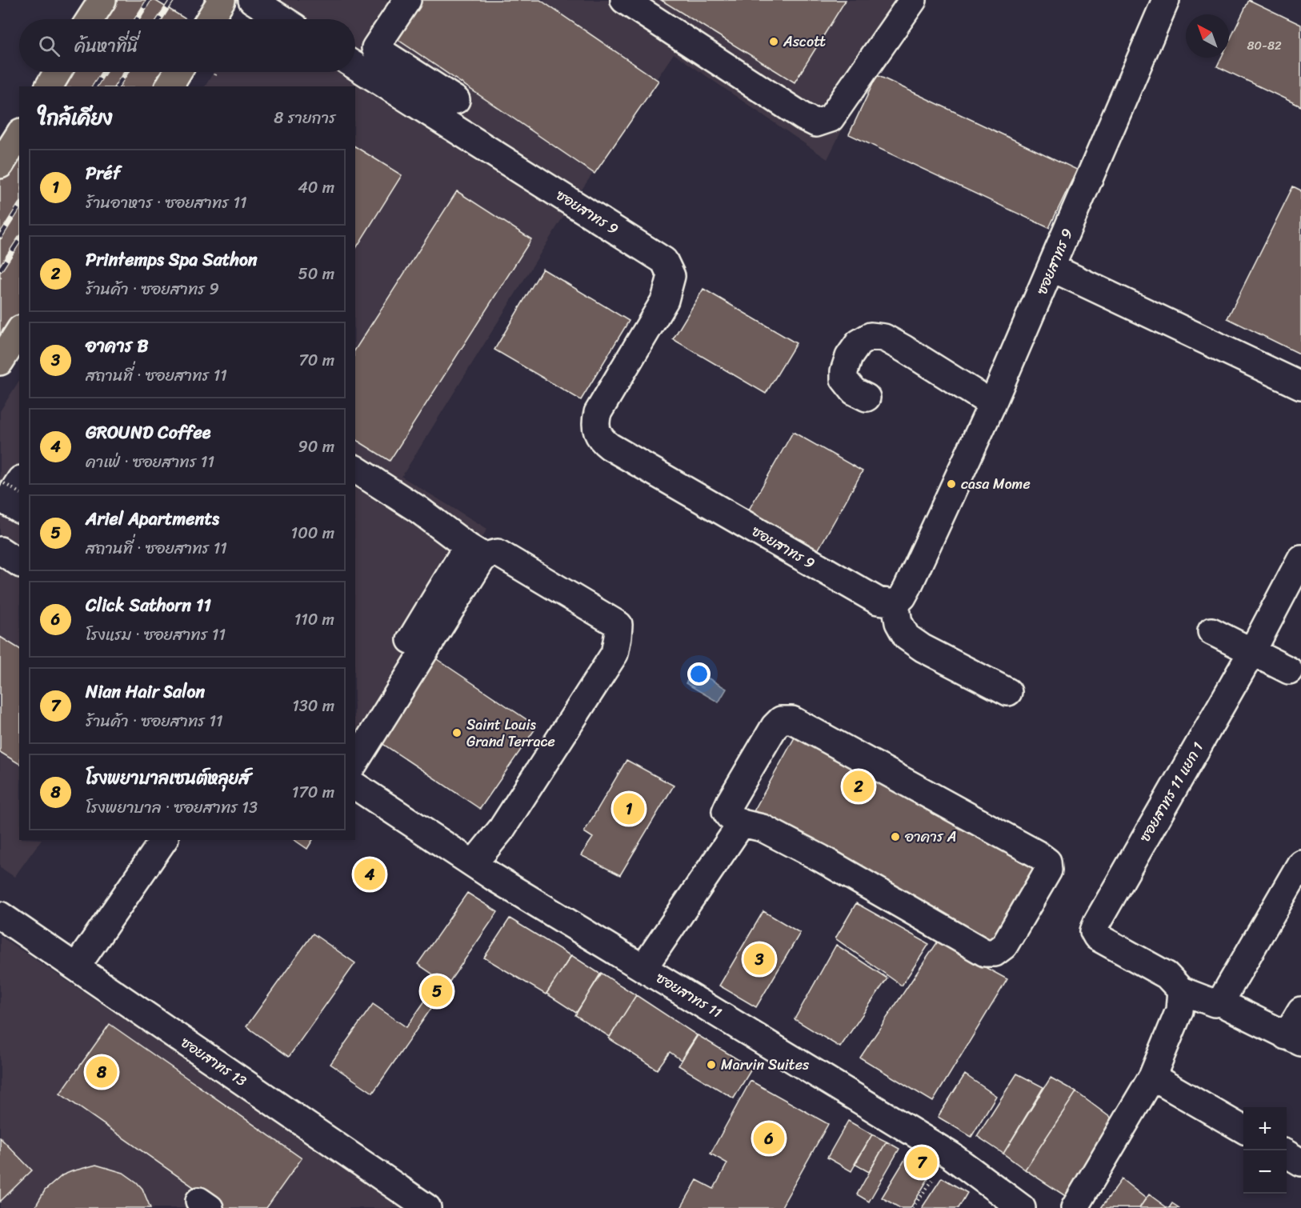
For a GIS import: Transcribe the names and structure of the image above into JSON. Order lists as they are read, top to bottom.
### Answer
{
  "streets": {
    "street": [
      "ซอยสาทร 9",
      "ซอยสาทร 11 แยก 1",
      "ซอยสาทร 11",
      "ซอยสาทร 13"
    ]
  },
  "places": [
    "Ascott",
    "casa Mome",
    "Saint Louis Grand Terrace",
    "อาคาร A",
    "Marvin Suites"
  ],
  "house_numbers": ["80-82"],
  "north": "top left",
  "page": {
    "search": "ค้นหาที่นี่",
    "heading": ["ใกล้เคียง", "8 รายการ"],
    "list": [
      {
        "mark": "1",
        "name": "Préf",
        "note": "ร้านอาหาร · ซอยสาทร 11",
        "value": "40 m"
      },
      {
        "mark": "2",
        "name": "Printemps Spa Sathon",
        "note": "ร้านค้า · ซอยสาทร 9",
        "value": "50 m"
      },
      {
        "mark": "3",
        "name": "อาคาร B",
        "note": "สถานที่ · ซอยสาทร 11",
        "value": "70 m"
      },
      {
        "mark": "4",
        "name": "GROUND Coffee",
        "note": "คาเฟ่ · ซอยสาทร 11",
        "value": "90 m"
      },
      {
        "mark": "5",
        "name": "Ariel Apartments",
        "note": "สถานที่ · ซอยสาทร 11",
        "value": "100 m"
      },
      {
        "mark": "6",
        "name": "Click Sathorn 11",
        "note": "โรงแรม · ซอยสาทร 11",
        "value": "110 m"
      },
      {
        "mark": "7",
        "name": "Nian Hair Salon",
        "note": "ร้านค้า · ซอยสาทร 11",
        "value": "130 m"
      },
      {
        "mark": "8",
        "name": "โรงพยาบาลเซนต์หลุยส์",
        "note": "โรงพยาบาล · ซอยสาทร 13",
        "value": "170 m"
      }
    ],
    "pins": [
      "2",
      "1",
      "4",
      "3",
      "5",
      "8",
      "6",
      "7"
    ],
    "map_buttons": ["+", "−"]
  }
}
